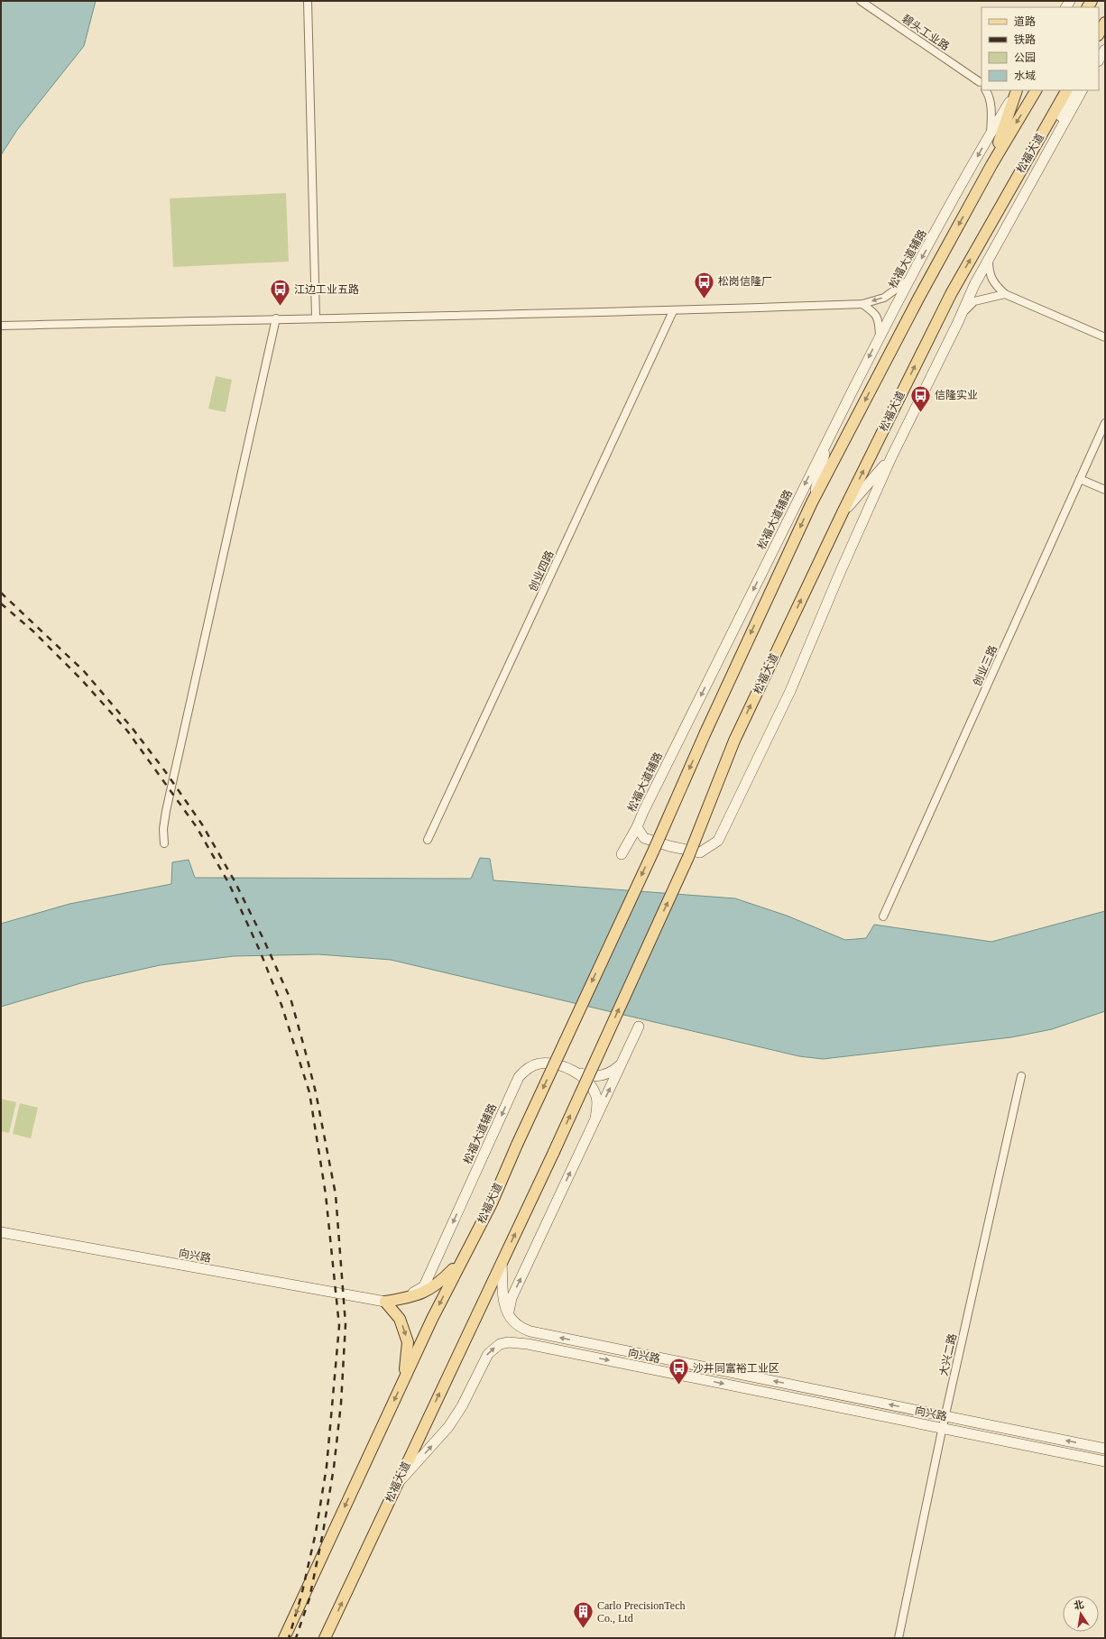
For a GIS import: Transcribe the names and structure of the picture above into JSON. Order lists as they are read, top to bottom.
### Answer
{
  "streets": {
    "main road": ["松福大道", "松福大道辅路", "向兴路"],
    "street": [
      "碧头工业路",
      "创业四路",
      "创业三路",
      "大兴二路"
    ]
  },
  "crossings": [
    ["松福大道", "松福大道辅路"],
    ["松福大道", "向兴路"],
    ["松福大道辅路", "向兴路"],
    ["向兴路", "大兴二路"]
  ],
  "places": {
    "bus stop": [
      "松岗信隆厂",
      "江边工业五路",
      "信隆实业",
      "沙井同富裕工业区"
    ],
    "building": ["Carlo PrecisionTech Co., Ltd"]
  },
  "legend": [
    "道路",
    "铁路",
    "公园",
    "水域"
  ],
  "north": "top"
}
